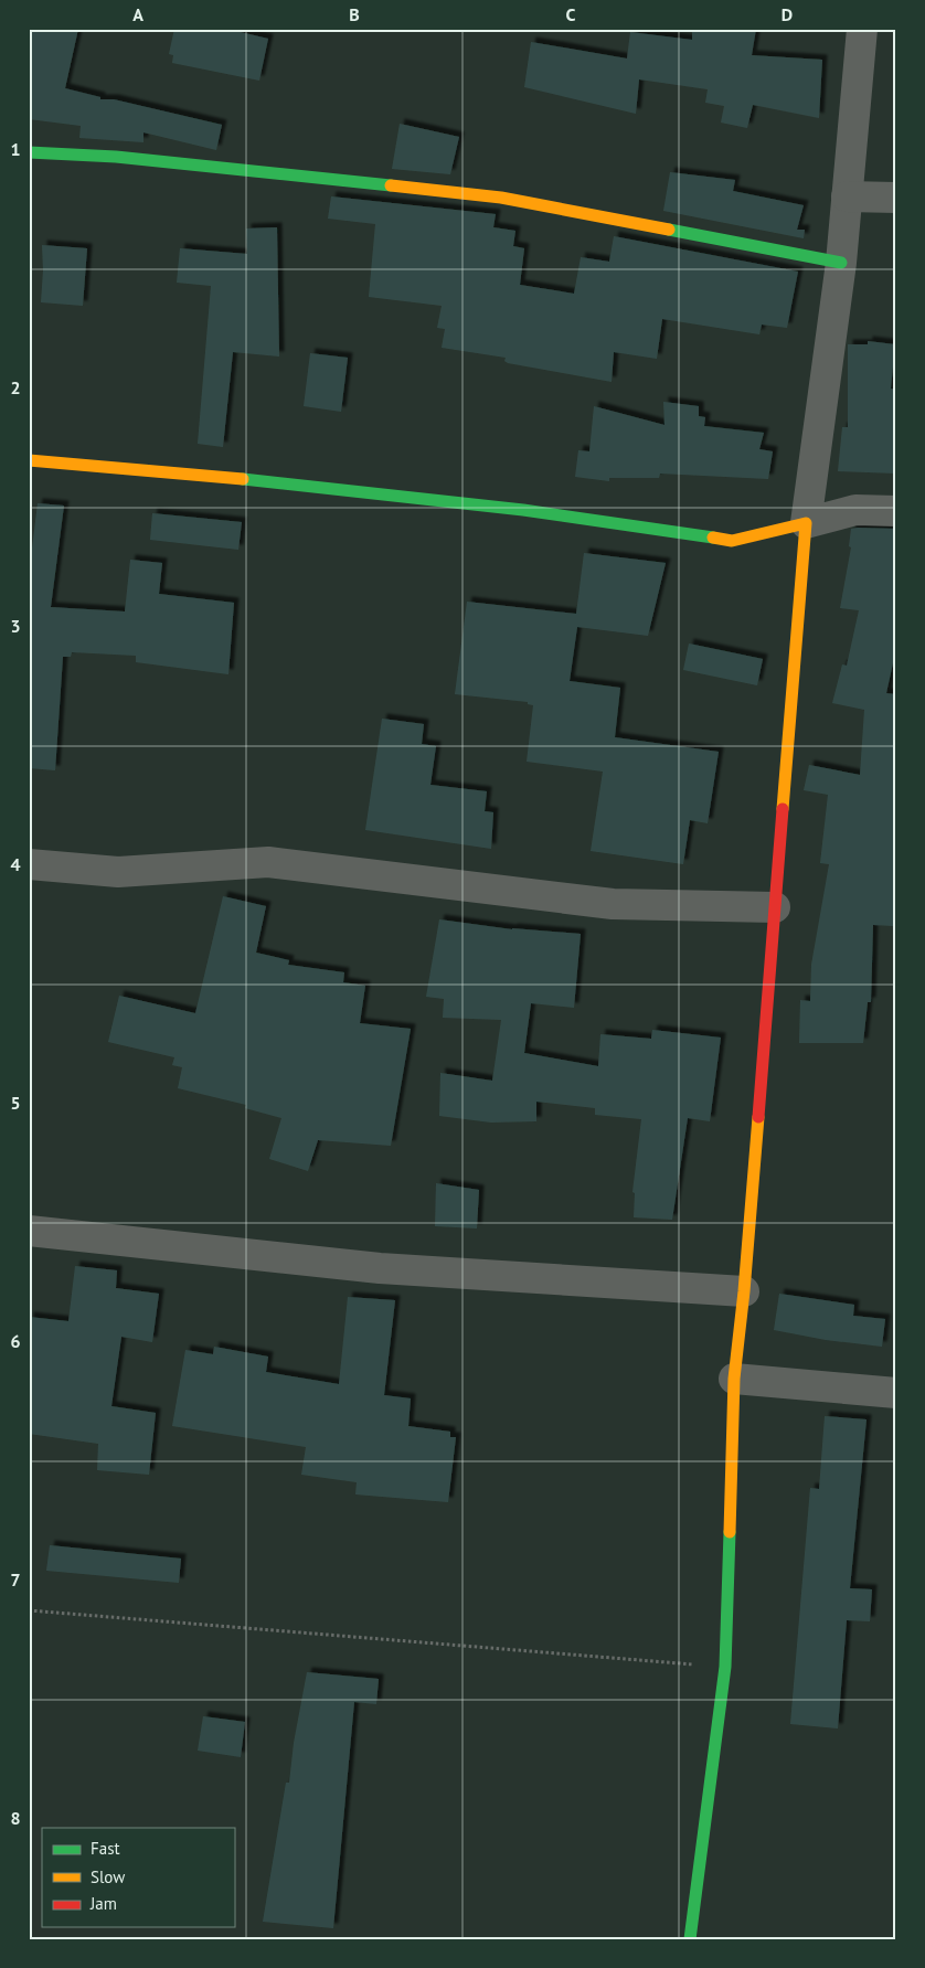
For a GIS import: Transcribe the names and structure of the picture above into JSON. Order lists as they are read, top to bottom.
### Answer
{
  "legend": ["Fast", "Slow", "Jam"],
  "grid": {
    "columns": [
      "A",
      "B",
      "C",
      "D"
    ],
    "rows": [
      "1",
      "2",
      "3",
      "4",
      "5",
      "6",
      "7",
      "8"
    ]
  }
}
